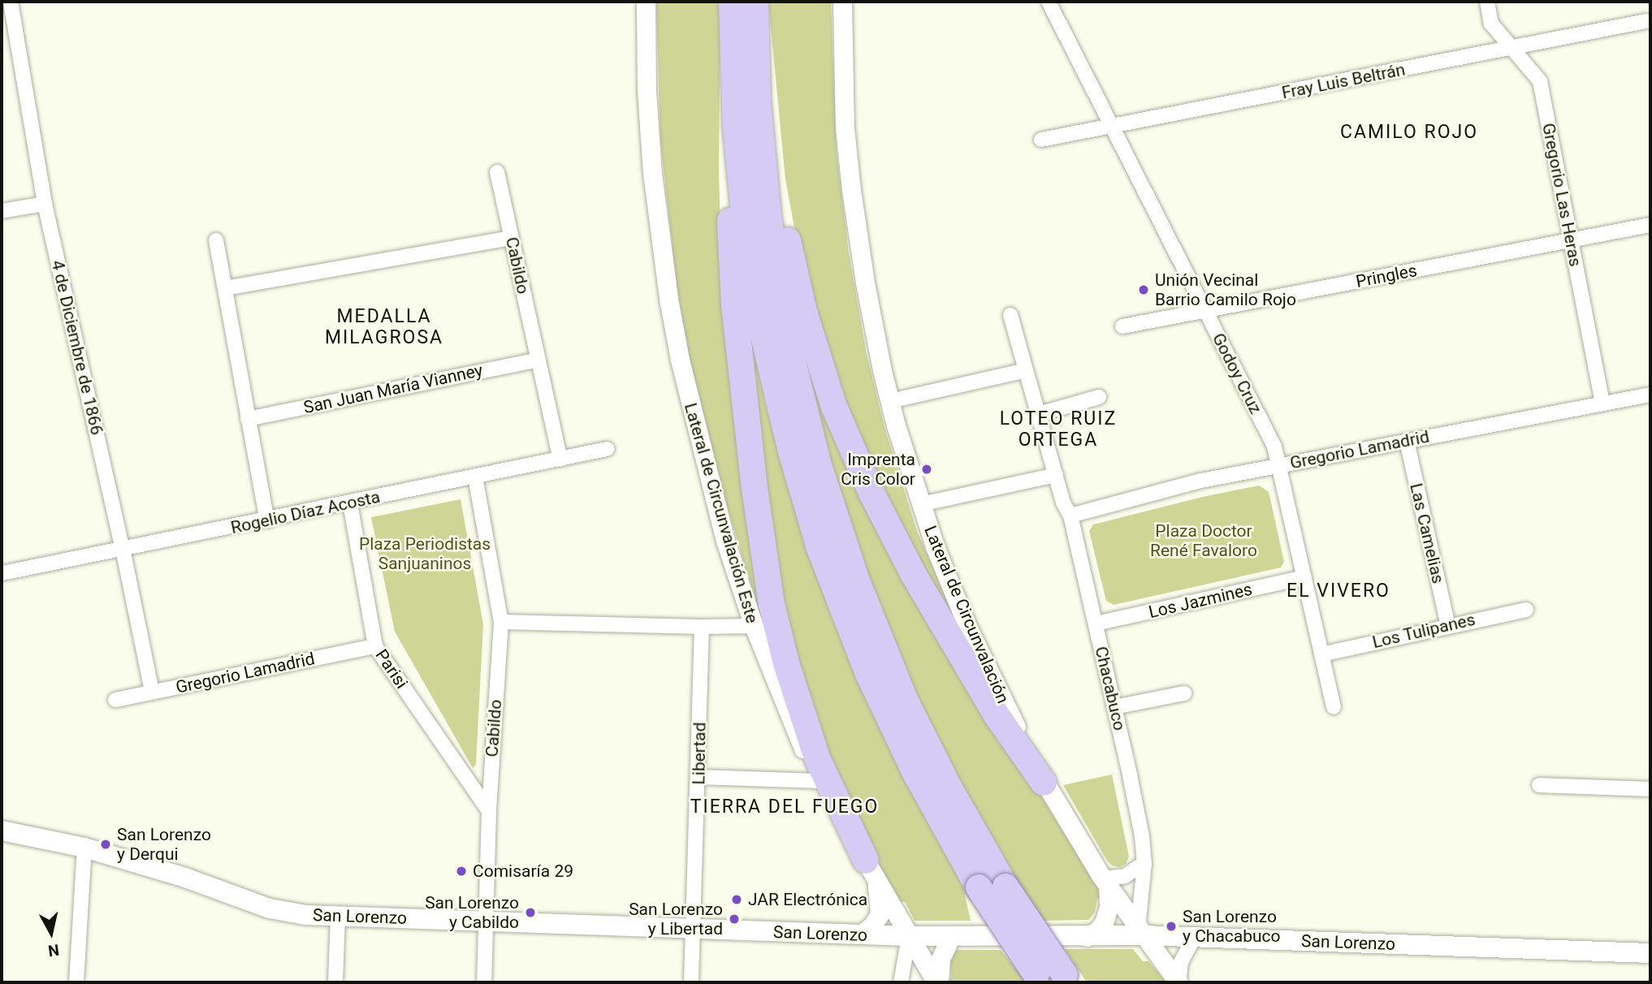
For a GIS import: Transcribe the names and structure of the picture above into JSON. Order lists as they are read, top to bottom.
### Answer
{
  "streets": {
    "main road": ["San Lorenzo"],
    "street": [
      "Fray Luis Beltrán",
      "Gregorio Las Heras",
      "Cabildo",
      "Pringles",
      "4 de Diciembre de 1866",
      "Godoy Cruz",
      "San Juan María Vianney",
      "Gregorio Lamadrid",
      "Rogelio Díaz Acosta",
      "Lateral de Circunvalación Este",
      "Las Camelias",
      "Los Jazmines",
      "Lateral de Circunvalación",
      "Los Tulipanes",
      "Parisi",
      "Chacabuco",
      "Libertad"
    ]
  },
  "crossings": [
    ["Fray Luis Beltrán", "Gregorio Las Heras"],
    ["Fray Luis Beltrán", "Godoy Cruz"],
    ["Gregorio Las Heras", "Pringles"],
    ["Gregorio Las Heras", "Gregorio Lamadrid"],
    ["Cabildo", "San Juan María Vianney"],
    ["Cabildo", "Rogelio Díaz Acosta"],
    ["Cabildo", "Parisi"],
    ["Cabildo", "San Lorenzo"],
    ["Pringles", "Godoy Cruz"],
    ["4 de Diciembre de 1866", "Gregorio Lamadrid"],
    ["4 de Diciembre de 1866", "Rogelio Díaz Acosta"],
    ["Godoy Cruz", "Gregorio Lamadrid"],
    ["Godoy Cruz", "Los Jazmines"],
    ["Godoy Cruz", "Los Tulipanes"],
    ["Gregorio Lamadrid", "Las Camelias"],
    ["Gregorio Lamadrid", "Parisi"],
    ["Gregorio Lamadrid", "Chacabuco"],
    ["Rogelio Díaz Acosta", "Parisi"],
    ["Lateral de Circunvalación Este", "San Lorenzo"],
    ["Las Camelias", "Los Tulipanes"],
    ["Los Jazmines", "Chacabuco"],
    ["Lateral de Circunvalación", "Chacabuco"],
    ["Lateral de Circunvalación", "San Lorenzo"],
    ["Chacabuco", "San Lorenzo"],
    ["Libertad", "San Lorenzo"]
  ],
  "districts": [
    "CAMILO ROJO",
    "MEDALLA MILAGROSA",
    "LOTEO RUIZ ORTEGA",
    "EL VIVERO",
    "TIERRA DEL FUEGO"
  ],
  "parks": ["Plaza Doctor René Favaloro", "Plaza Periodistas Sanjuaninos"],
  "places": [
    "Unión Vecinal Barrio Camilo Rojo",
    "Imprenta Cris Color",
    "San Lorenzo y Derqui",
    "Comisaría 29",
    "JAR Electrónica",
    "San Lorenzo y Cabildo",
    "San Lorenzo y Libertad",
    "San Lorenzo y Chacabuco"
  ],
  "north": "bottom"
}
